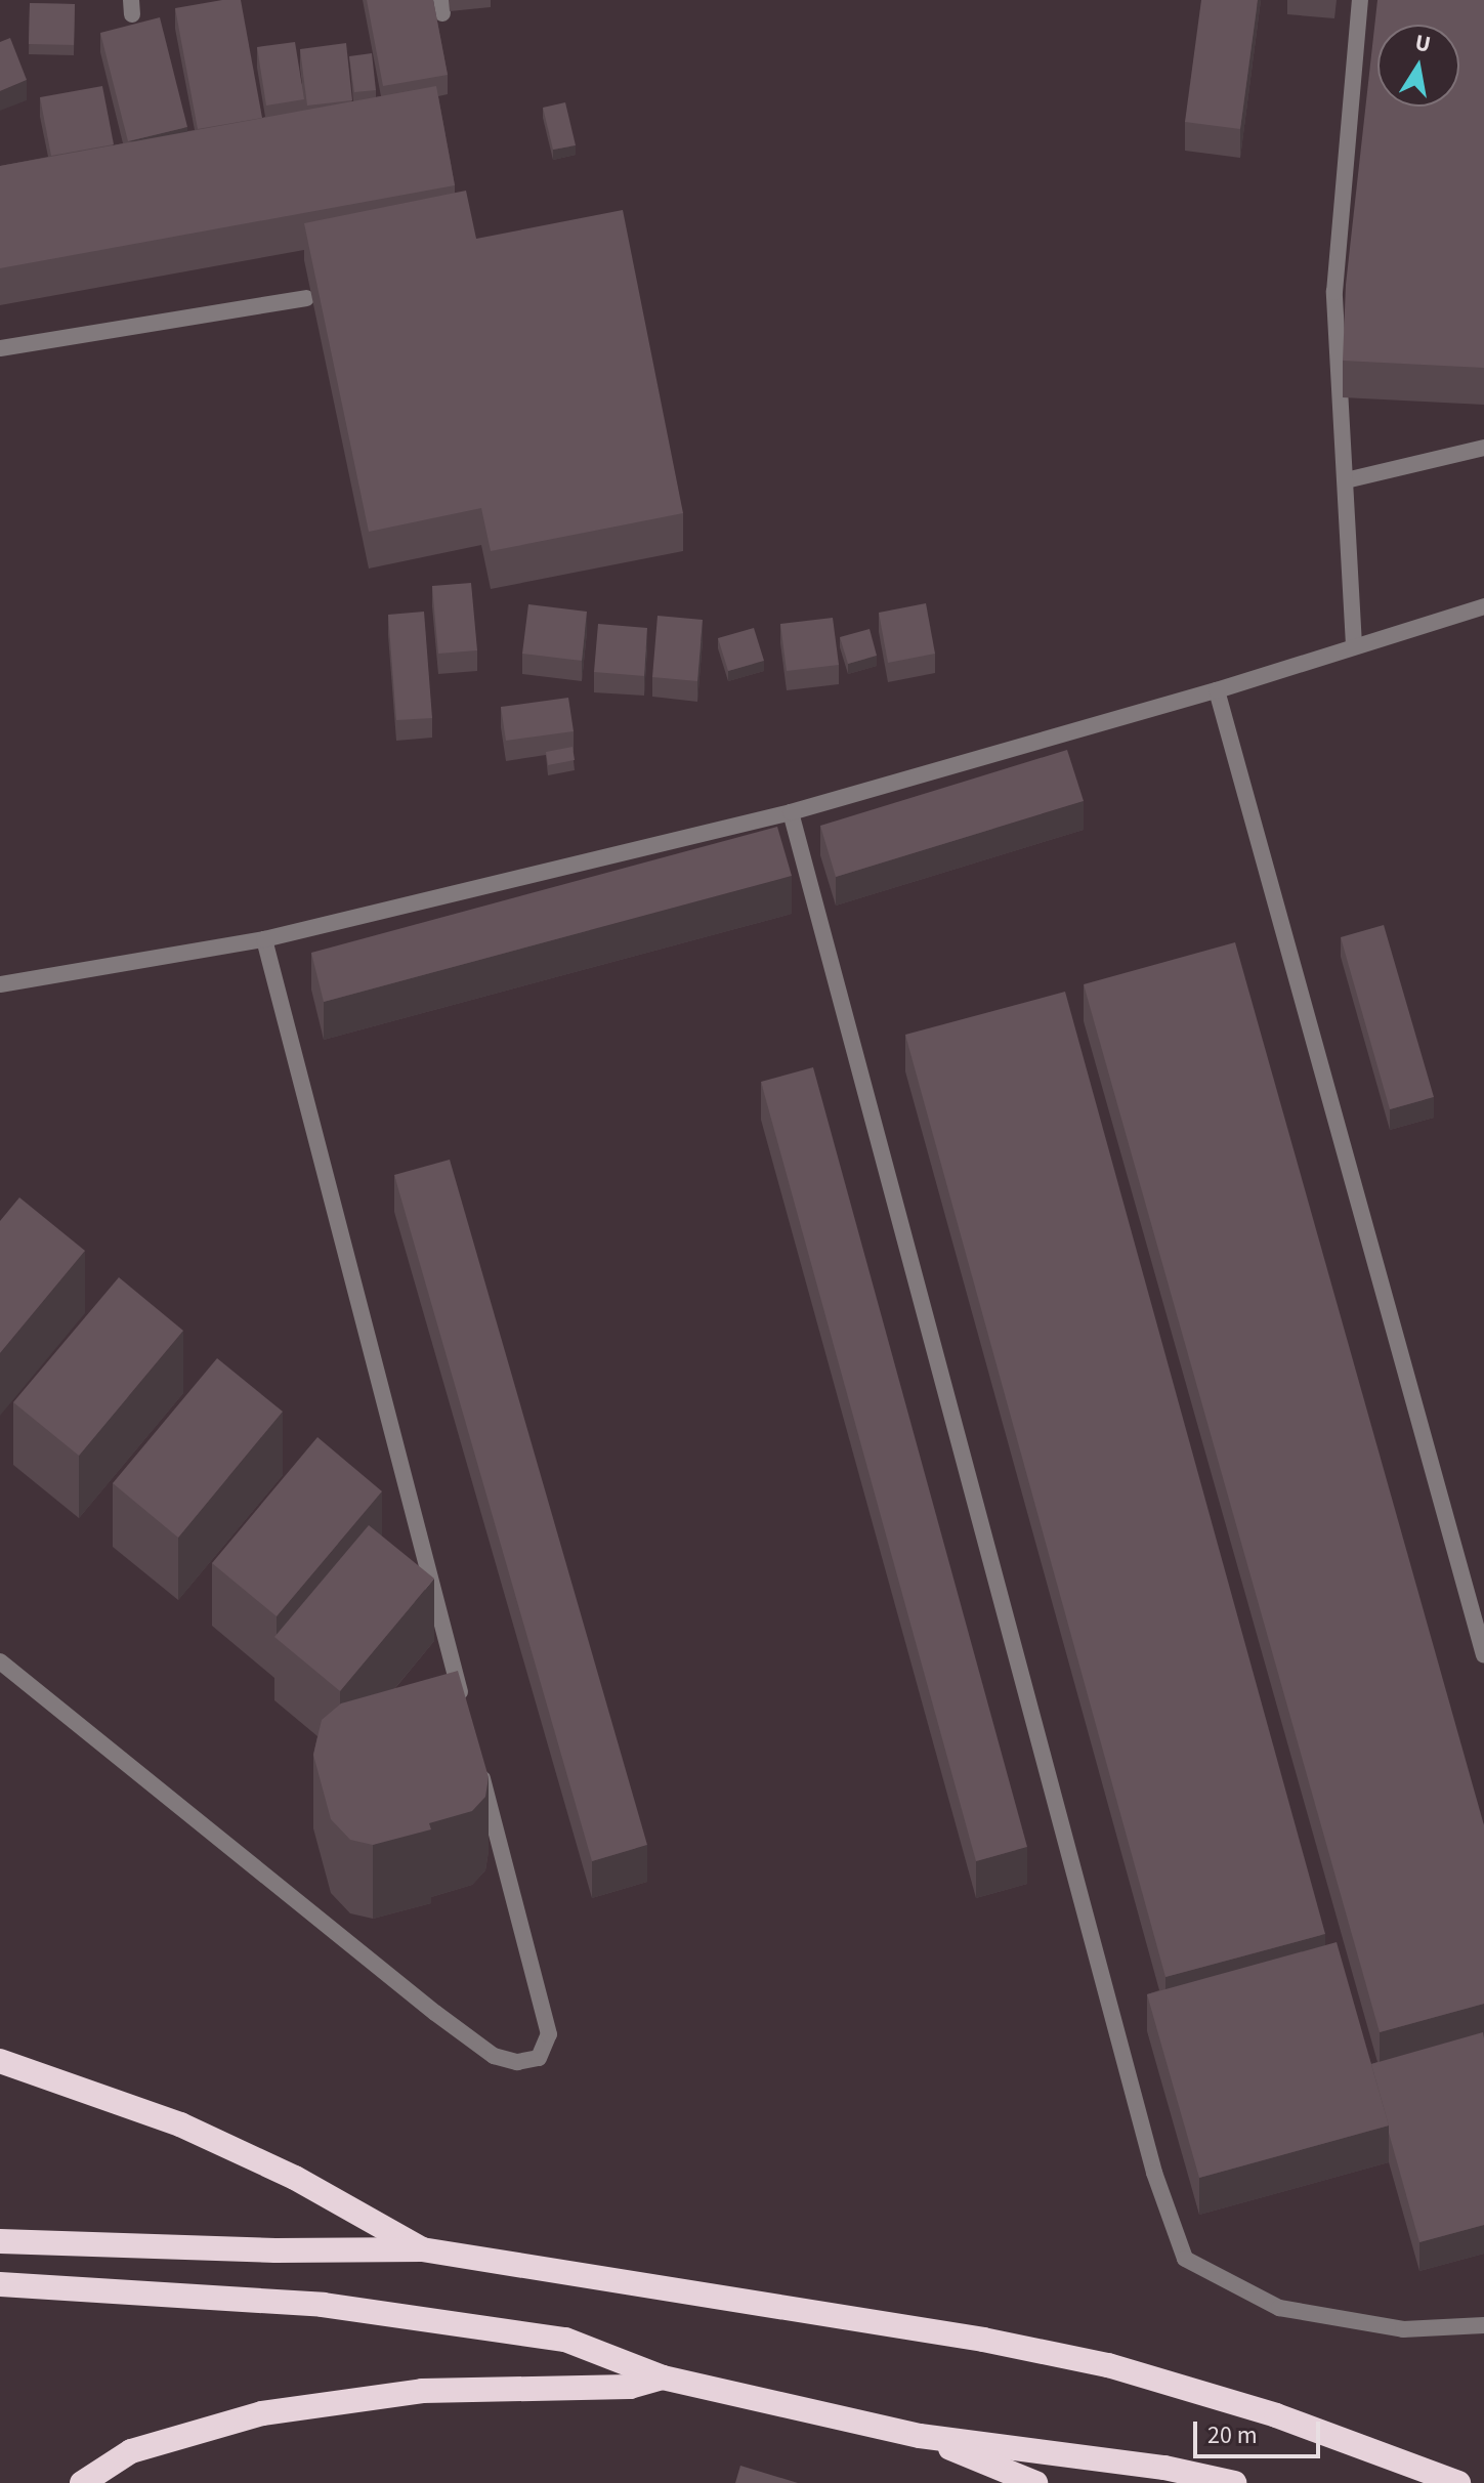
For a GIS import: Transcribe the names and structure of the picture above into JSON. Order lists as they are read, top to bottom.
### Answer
{
  "scale_bar": "20 m",
  "north": "top"
}
